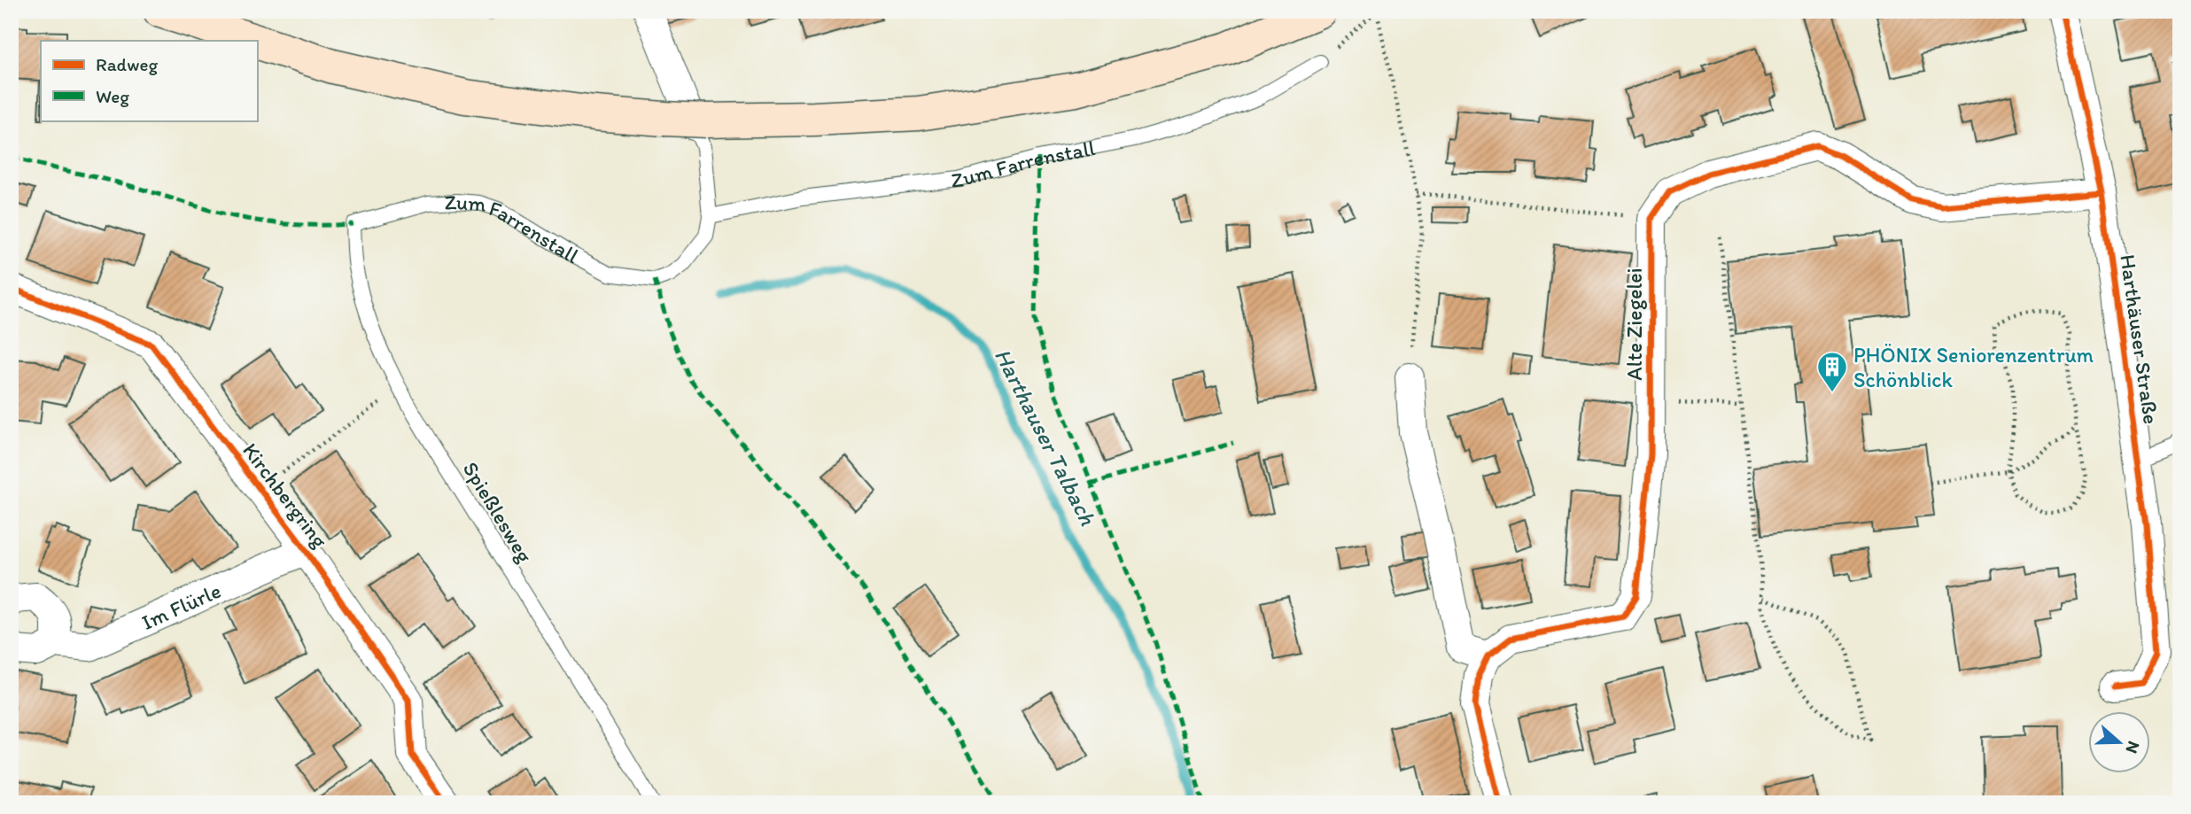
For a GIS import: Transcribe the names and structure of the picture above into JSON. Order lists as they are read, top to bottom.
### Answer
{
  "streets": {
    "street": [
      "Zum Farrenstall",
      "Alte Ziegelei",
      "Harthäuser Straße",
      "Kirchbergring",
      "Im Flürle"
    ],
    "lane": ["Spießlesweg"]
  },
  "crossings": [
    ["Zum Farrenstall", "Spießlesweg"],
    ["Kirchbergring", "Im Flürle"]
  ],
  "water": ["Harthauser Talbach"],
  "places": {
    "building": ["PHÖNIX Seniorenzentrum Schönblick"]
  },
  "legend": ["Radweg", "Weg"],
  "north": "right"
}
